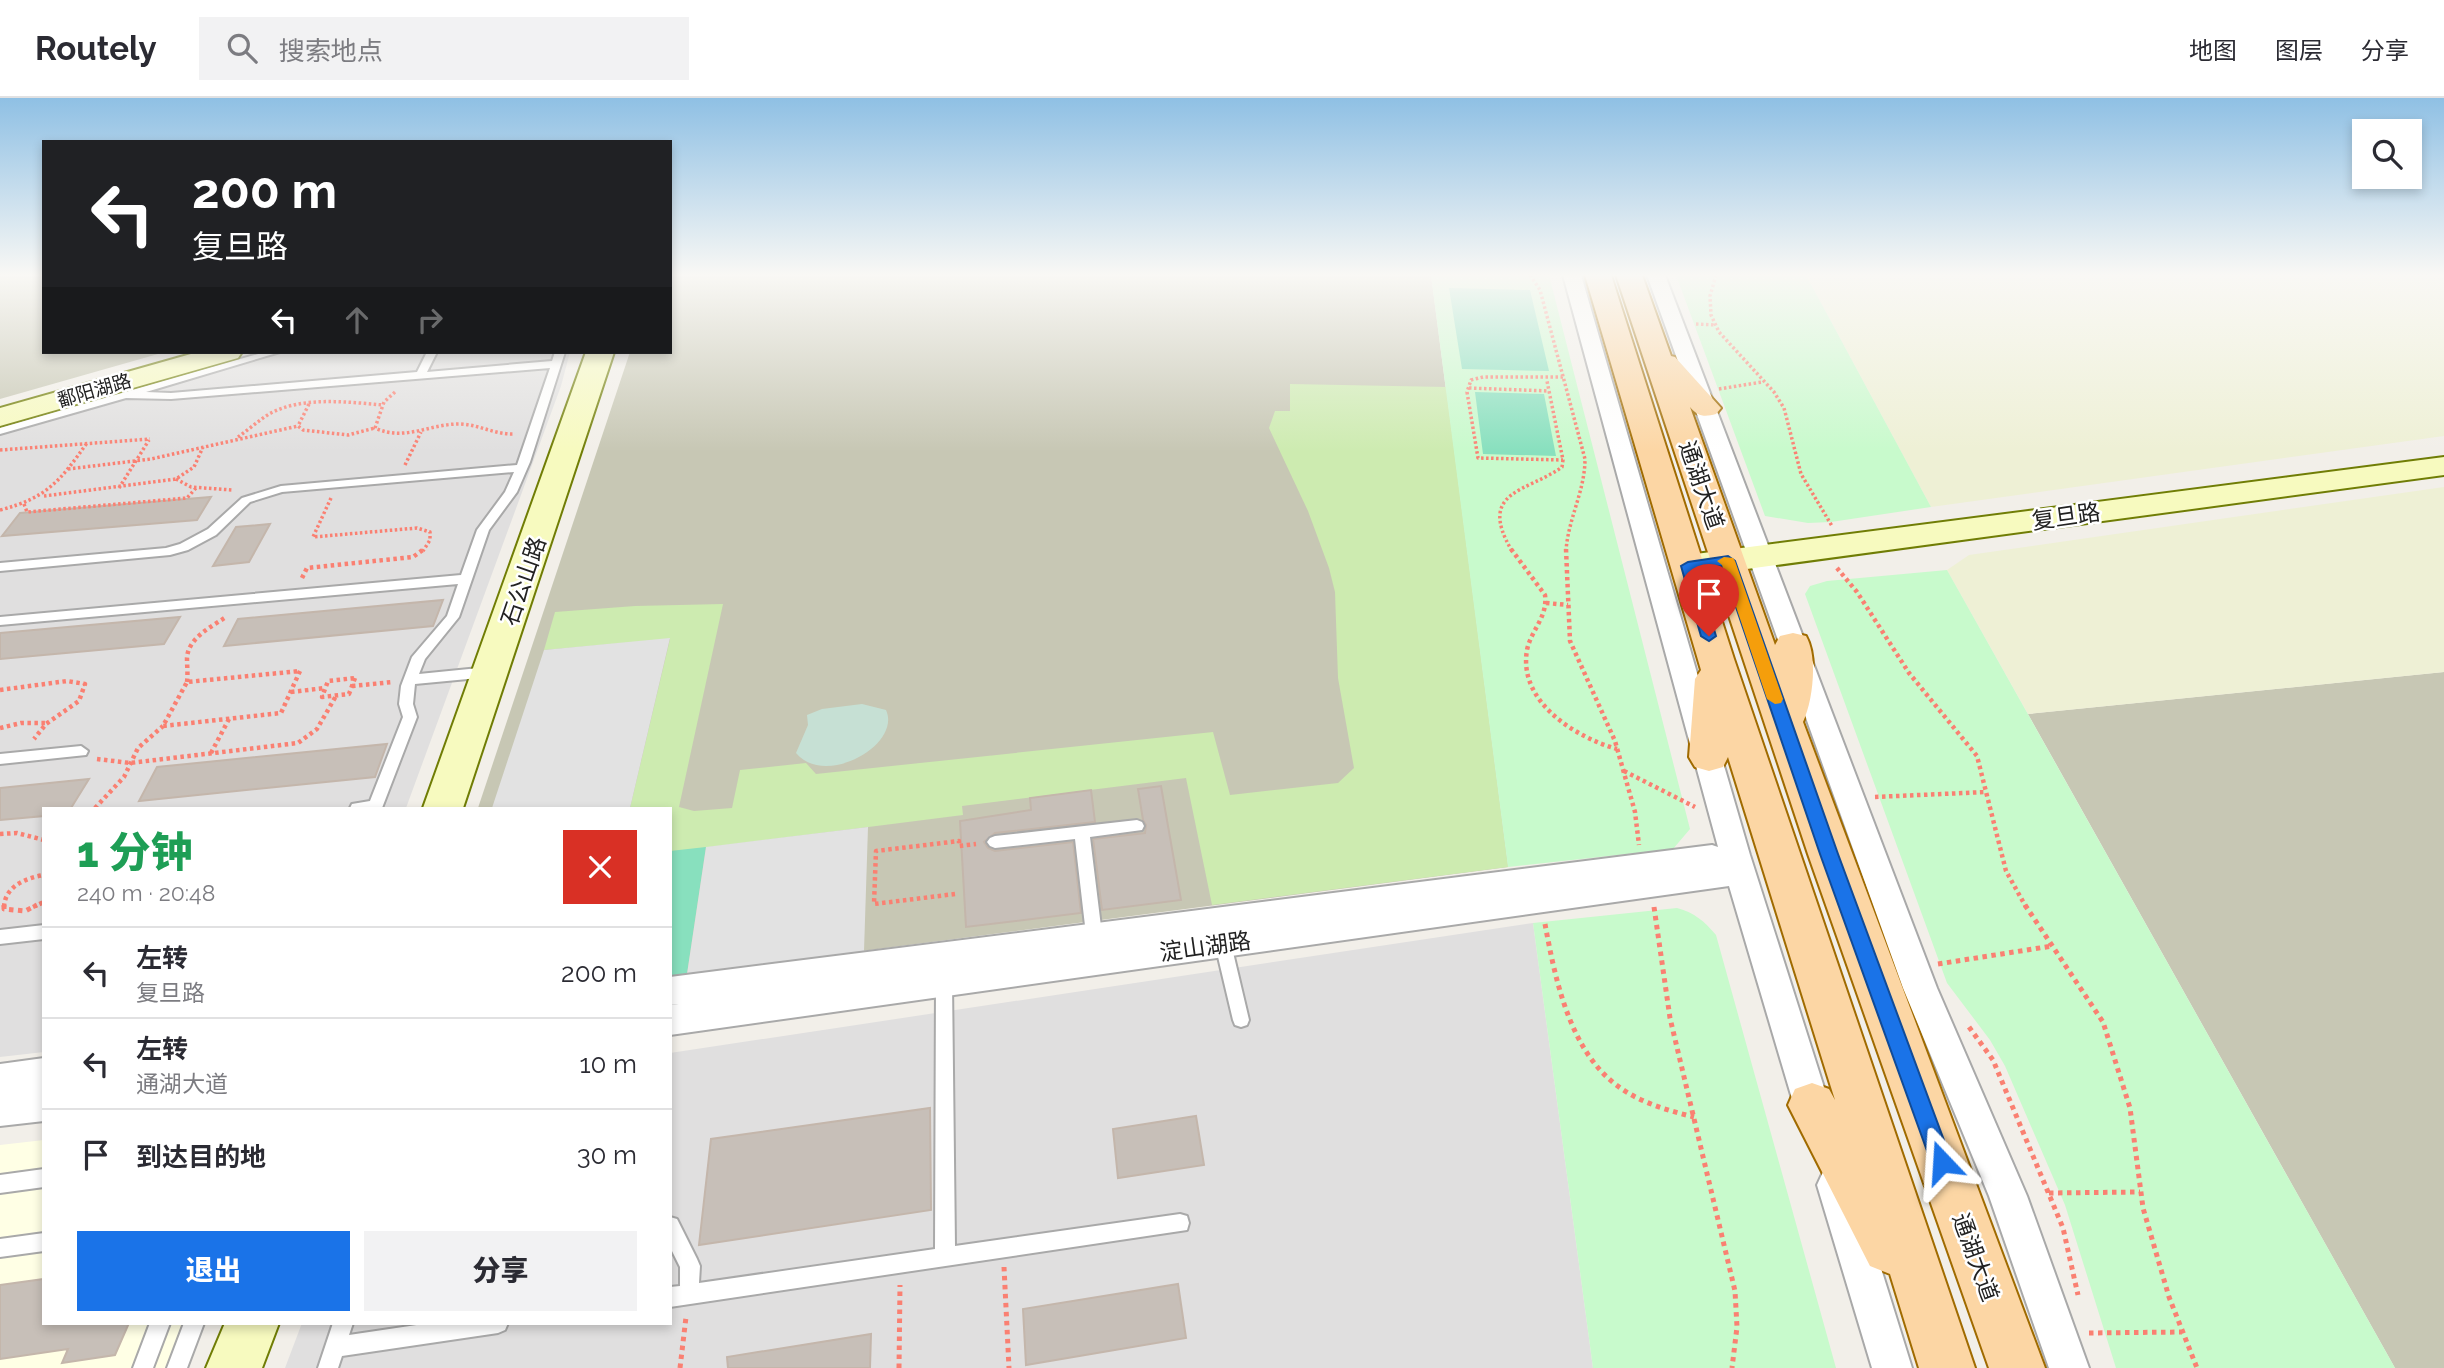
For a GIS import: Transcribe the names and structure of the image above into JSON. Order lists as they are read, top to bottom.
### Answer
{
  "streets": {
    "main road": ["通湖大道"],
    "street": [
      "鄱阳湖路",
      "复旦路",
      "石公山路",
      "淀山湖路"
    ]
  },
  "crossings": [
    ["通湖大道", "复旦路"]
  ],
  "page": {
    "header": "Routely",
    "search": "搜索地点",
    "nav": ["地图", "图层", "分享"],
    "turn": ["200 m", "复旦路"],
    "heading": ["1 分钟", "240 m · 20:48"],
    "list": [
      {
        "name": "左转",
        "note": "复旦路",
        "value": "200 m"
      },
      {
        "name": "左转",
        "note": "通湖大道",
        "value": "10 m"
      },
      {
        "name": "到达目的地",
        "value": "30 m"
      }
    ],
    "buttons": ["退出", "分享"]
  }
}
